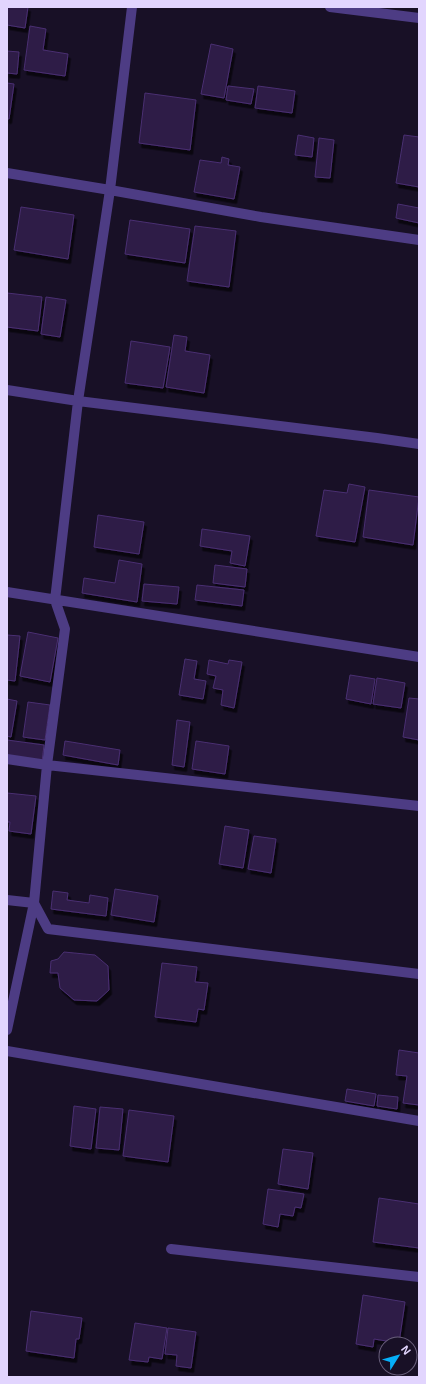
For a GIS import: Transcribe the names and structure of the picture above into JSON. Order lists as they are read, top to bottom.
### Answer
{
  "north": "top right"
}
